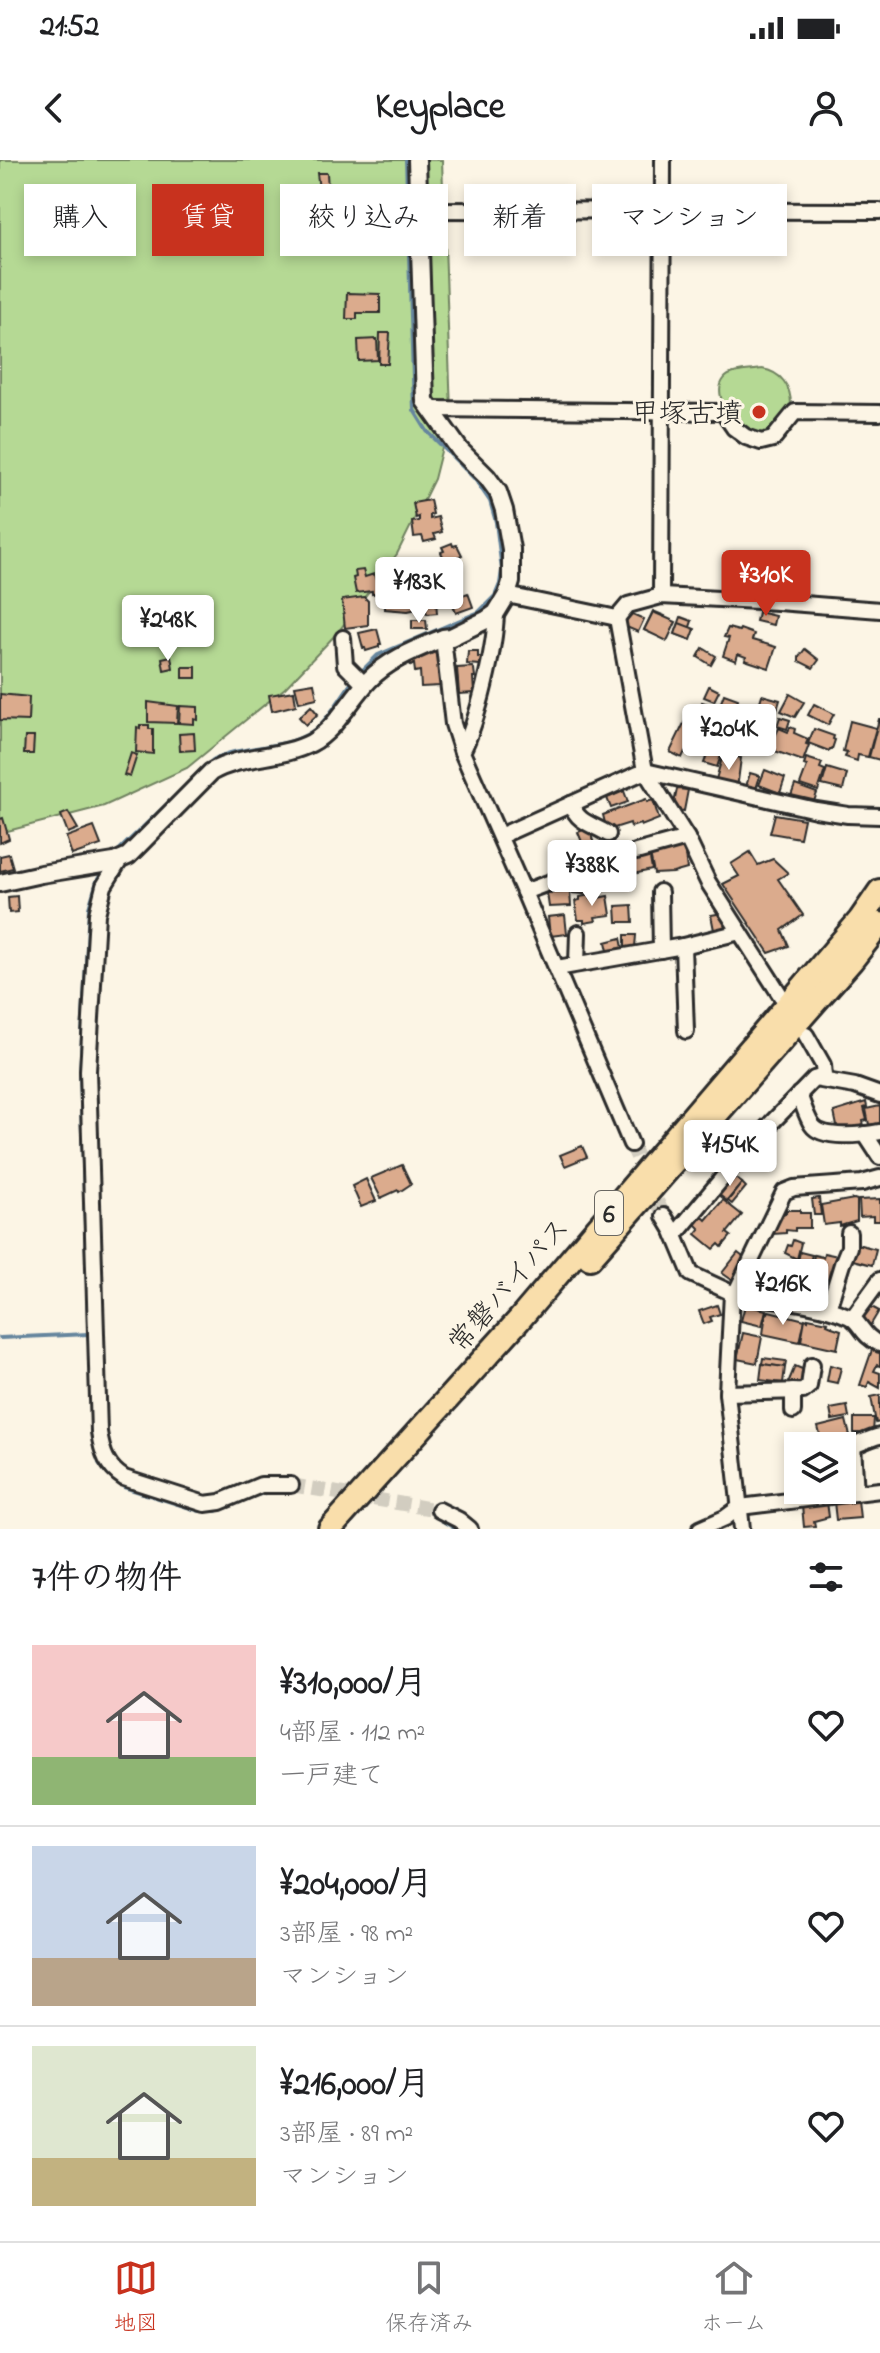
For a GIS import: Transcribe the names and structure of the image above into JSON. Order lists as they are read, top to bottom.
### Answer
{
  "streets": {
    "highway": ["6", "常磐バイパス"]
  },
  "places": ["甲塚古墳"],
  "page": {
    "status": "21:52",
    "header": "Keyplace",
    "chip": [
      "購入",
      "賃貸",
      "絞り込み",
      "新着",
      "マンション"
    ],
    "price": [
      "¥310K",
      "¥183K",
      "¥248K",
      "¥204K",
      "¥388K",
      "¥154K",
      "¥216K"
    ],
    "heading": "7件の物件",
    "list": [
      {
        "name": "¥310,000/月",
        "note": "4部屋 · 112 m² · 一戸建て"
      },
      {
        "name": "¥204,000/月",
        "note": "3部屋 · 98 m² · マンション"
      },
      {
        "name": "¥216,000/月",
        "note": "3部屋 · 89 m² · マンション"
      }
    ],
    "tabs": ["地図", "保存済み", "ホーム"]
  }
}
